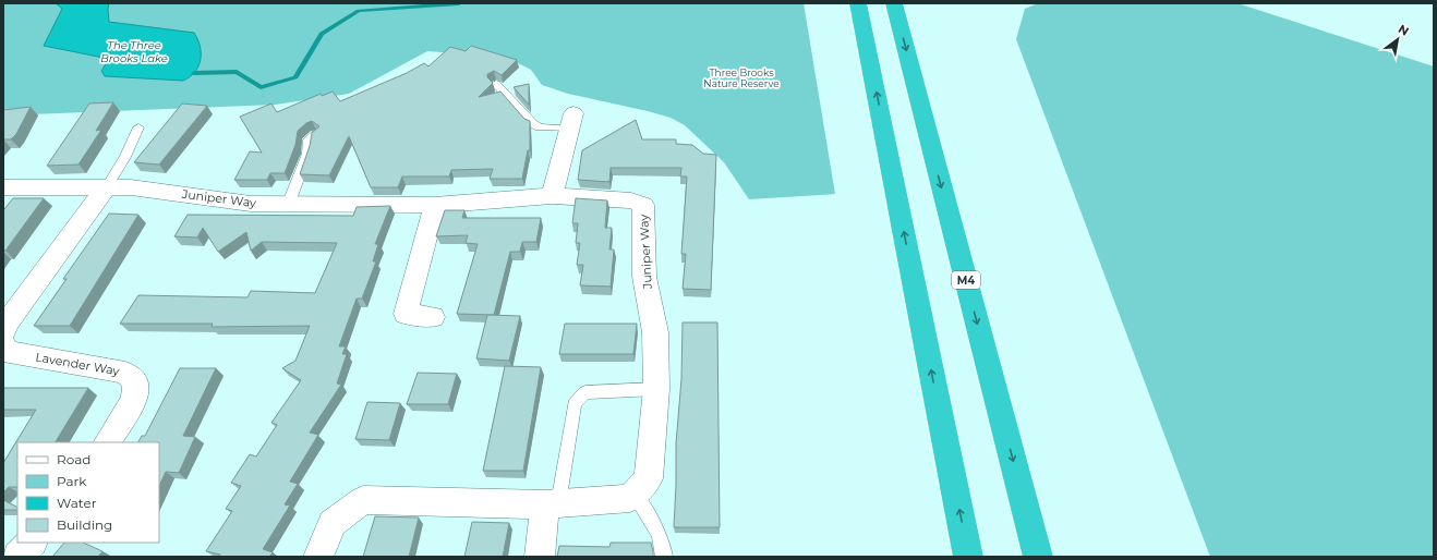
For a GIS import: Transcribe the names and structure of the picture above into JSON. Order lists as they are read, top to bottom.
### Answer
{
  "streets": {
    "highway": ["M4"],
    "street": ["Juniper Way", "Lavender Way"]
  },
  "water": ["The Three Brooks Lake"],
  "parks": ["Three Brooks Nature Reserve"],
  "legend": [
    "Road",
    "Park",
    "Water",
    "Building"
  ],
  "north": "top right"
}
